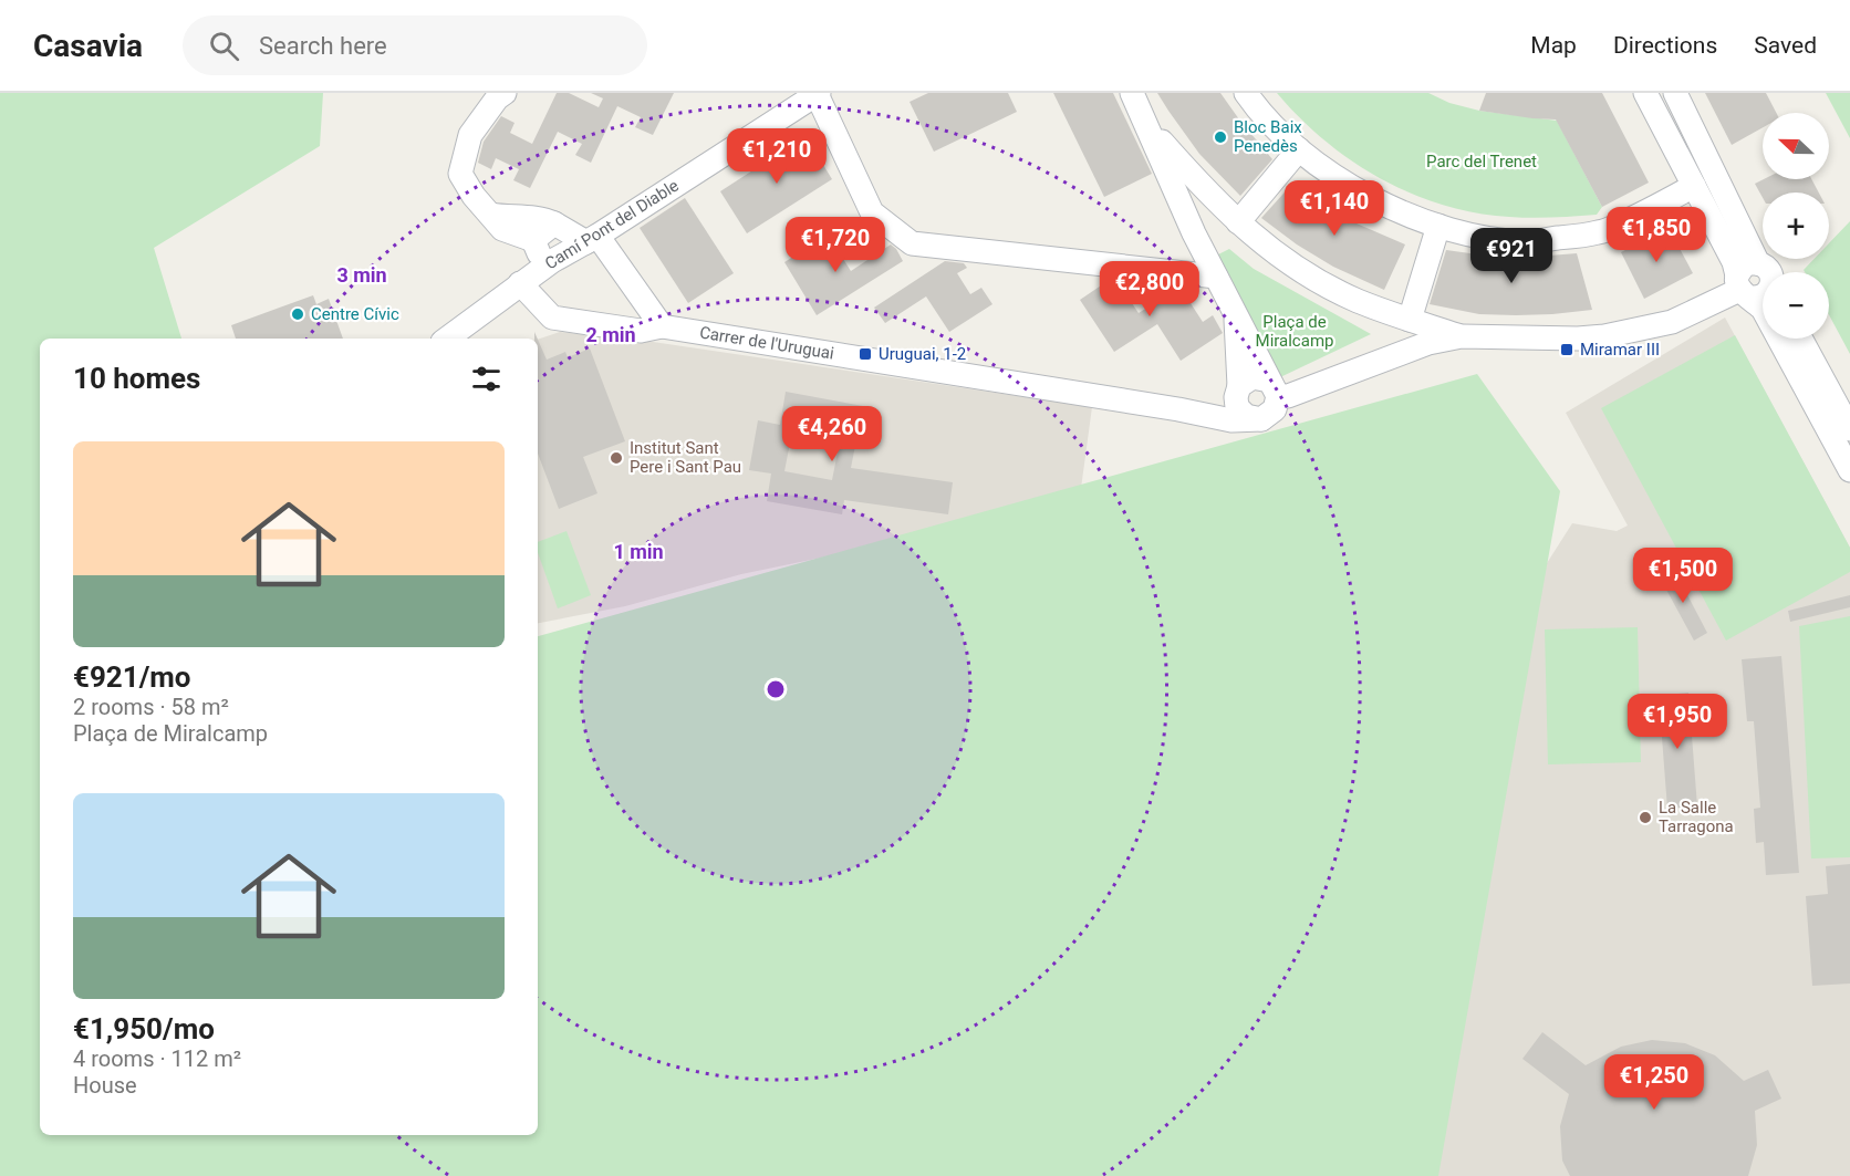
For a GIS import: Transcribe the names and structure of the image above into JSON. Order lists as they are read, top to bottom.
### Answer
{
  "streets": {
    "street": ["Camí Pont del Diable", "Carrer de l'Uruguai"]
  },
  "crossings": [
    ["Camí Pont del Diable", "Carrer de l'Uruguai"]
  ],
  "parks": ["Parc del Trenet", "Plaça de Miralcamp"],
  "places": {
    "other": [
      "Bloc Baix Penedès",
      "Centre Cívic",
      "Institut Sant Pere i Sant Pau",
      "La Salle Tarragona"
    ],
    "transit": ["Miramar III", "Uruguai, 1-2"]
  },
  "north": "left",
  "page": {
    "header": "Casavia",
    "search": "Search here",
    "nav": ["Map", "Directions", "Saved"],
    "map_buttons": ["+", "−"],
    "price": [
      "€1,210",
      "€1,140",
      "€1,850",
      "€1,720",
      "€921",
      "€2,800",
      "€4,260",
      "€1,500",
      "€1,950",
      "€1,250"
    ],
    "heading": "10 homes",
    "list": [
      {
        "name": "€921/mo",
        "note": "2 rooms · 58 m² · Plaça de Miralcamp"
      },
      {
        "name": "€1,950/mo",
        "note": "4 rooms · 112 m² · House"
      }
    ]
  },
  "rings": ["3 min", "2 min", "1 min"]
}
